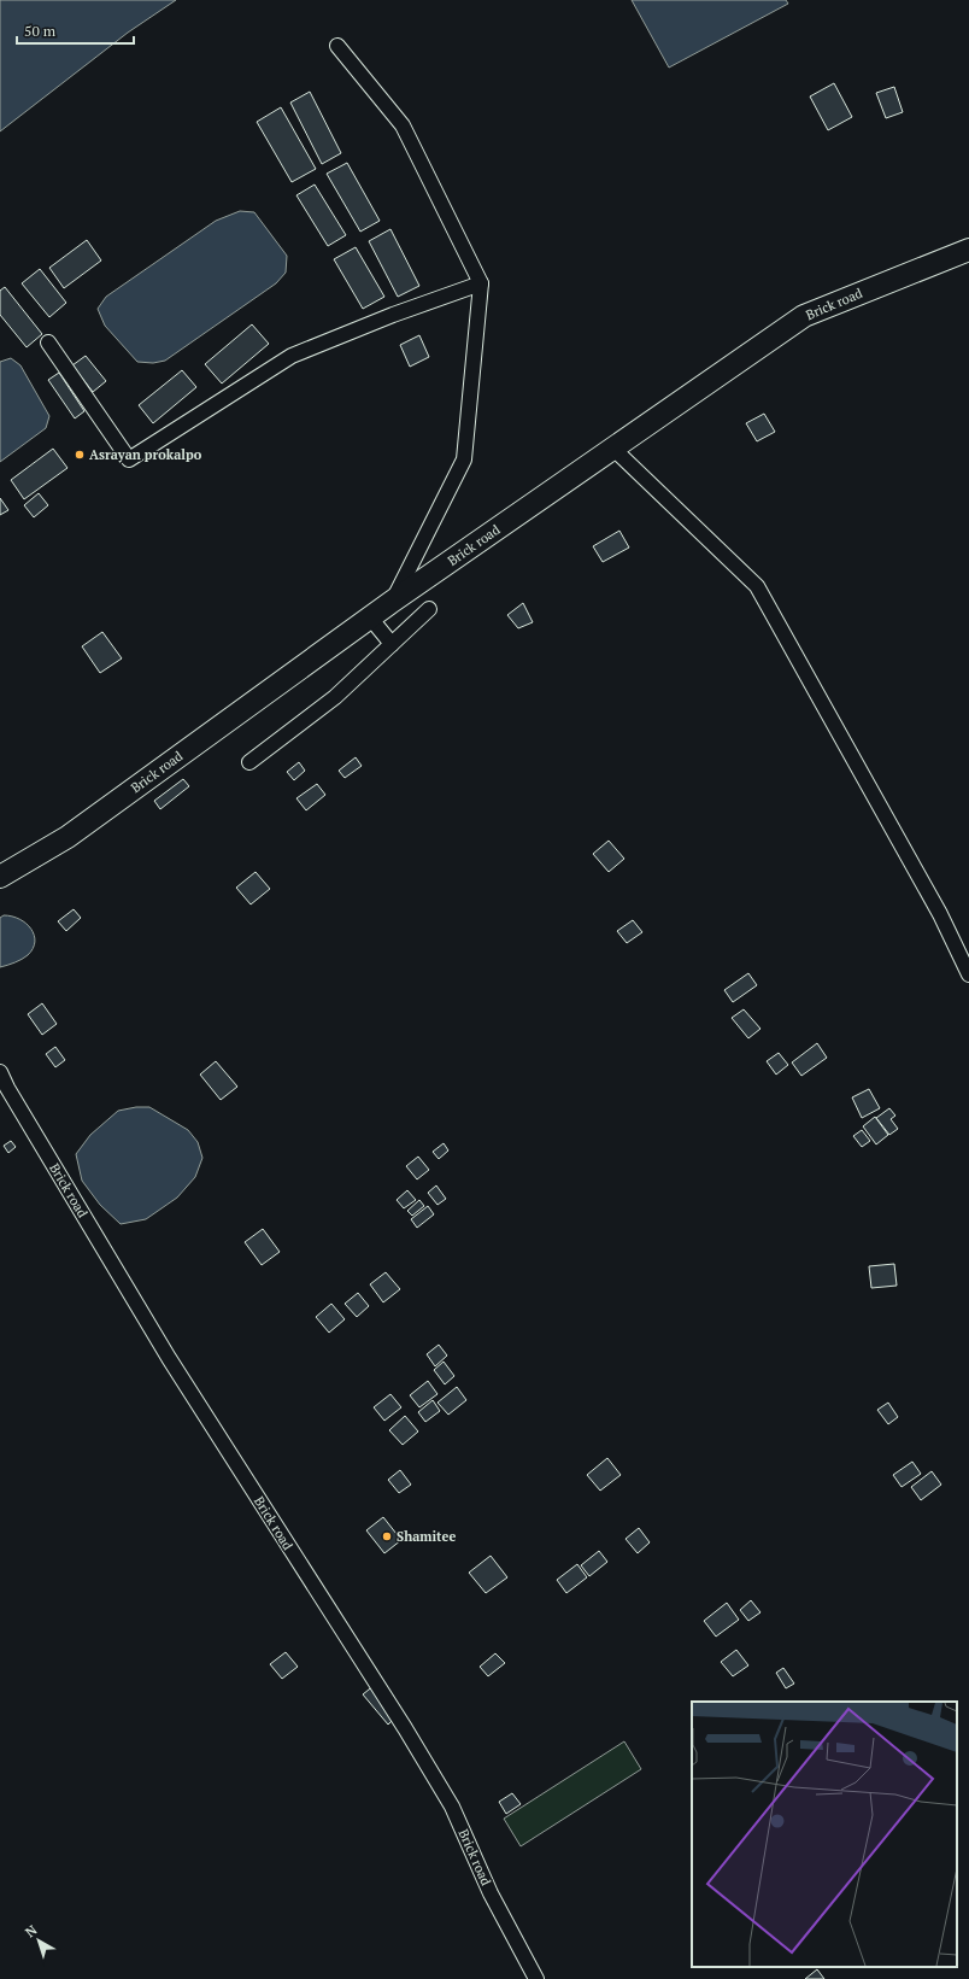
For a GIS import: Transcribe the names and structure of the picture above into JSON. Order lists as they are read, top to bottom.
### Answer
{
  "streets": {
    "main road": ["Brick road"]
  },
  "places": ["Asrayan prokalpo", "Shamitee"],
  "scale_bar": "50 m",
  "north": "top left"
}
